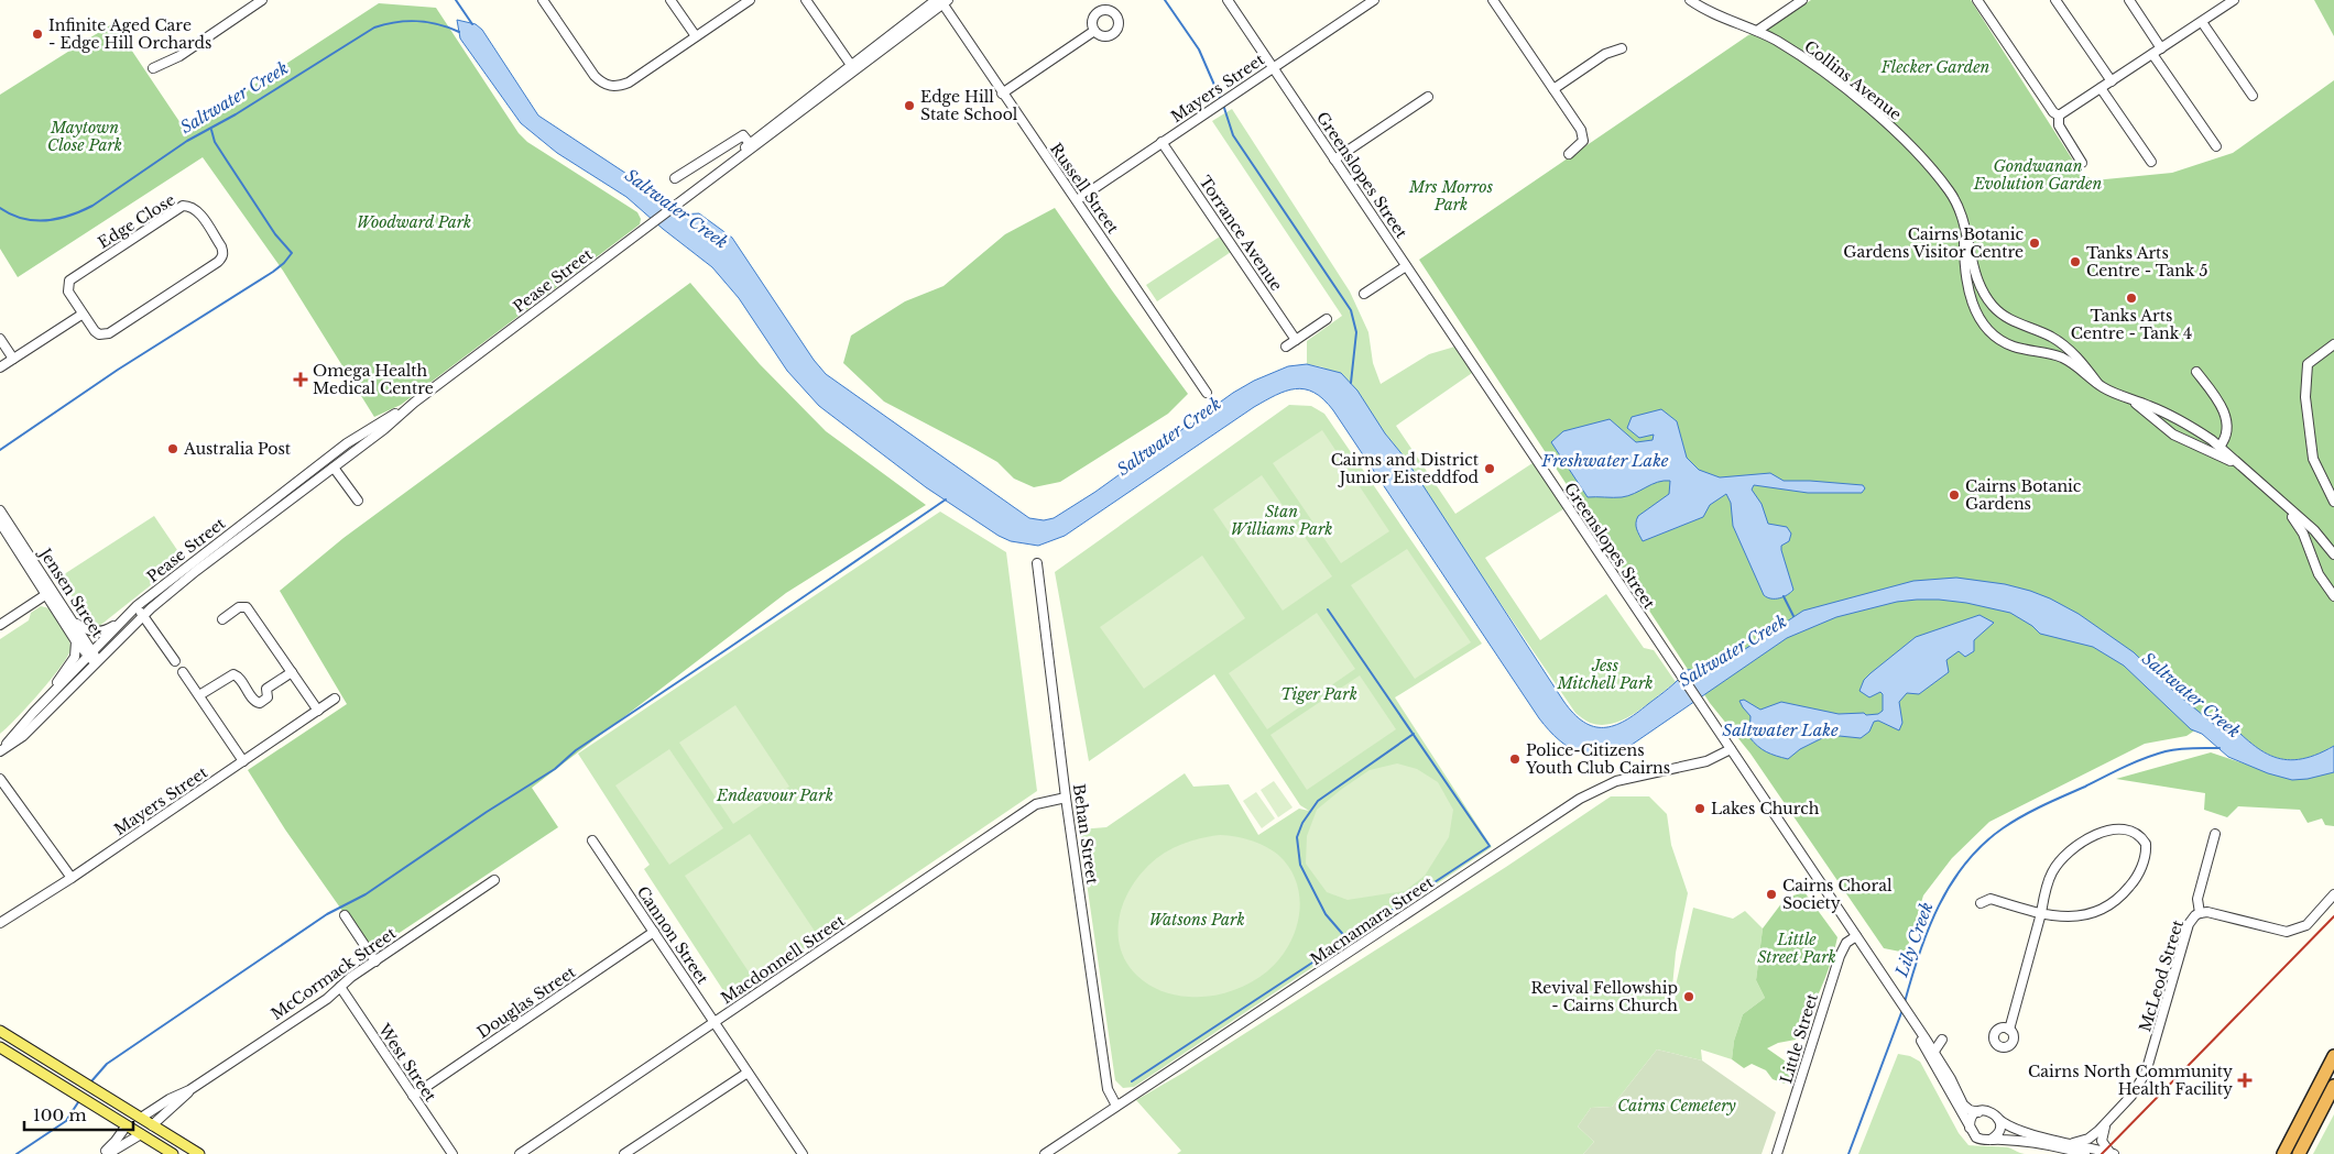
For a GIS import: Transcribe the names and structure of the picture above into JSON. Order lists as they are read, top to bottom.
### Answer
{
  "streets": {
    "main road": ["McCormack Street"],
    "street": [
      "Collins Avenue",
      "Mayers Street",
      "Greenslopes Street",
      "Russell Street",
      "Edge Close",
      "Torrance Avenue",
      "Pease Street",
      "Jensen Street",
      "Behan Street",
      "Macnamara Street",
      "Cannon Street",
      "Macdonnell Street",
      "McLeod Street",
      "Douglas Street",
      "Little Street",
      "West Street"
    ]
  },
  "crossings": [
    ["Mayers Street", "Greenslopes Street"],
    ["Mayers Street", "Russell Street"],
    ["Mayers Street", "Torrance Avenue"],
    ["Greenslopes Street", "Macnamara Street"],
    ["Greenslopes Street", "Little Street"],
    ["Russell Street", "Pease Street"],
    ["Pease Street", "Jensen Street"],
    ["Behan Street", "Macnamara Street"],
    ["Behan Street", "Macdonnell Street"],
    ["Cannon Street", "Macdonnell Street"],
    ["Cannon Street", "Douglas Street"],
    ["McCormack Street", "West Street"],
    ["Douglas Street", "West Street"]
  ],
  "water": [
    "Saltwater Creek",
    "Freshwater Lake",
    "Saltwater Lake",
    "Lily Creek"
  ],
  "parks": [
    "Flecker Garden",
    "Maytown Close Park",
    "Gondwanan Evolution Garden",
    "Mrs Morros Park",
    "Woodward Park",
    "Stan Williams Park",
    "Jess Mitchell Park",
    "Tiger Park",
    "Endeavour Park",
    "Watsons Park",
    "Little Street Park",
    "Cairns Cemetery"
  ],
  "places": {
    "other": [
      "Infinite Aged Care - Edge Hill Orchards",
      "Edge Hill State School",
      "Cairns Botanic Gardens Visitor Centre",
      "Tanks Arts Centre - Tank 5",
      "Tanks Arts Centre - Tank 4",
      "Australia Post",
      "Cairns and District Junior Eisteddfod",
      "Cairns Botanic Gardens",
      "Police-Citizens Youth Club Cairns",
      "Lakes Church",
      "Cairns Choral Society",
      "Revival Fellowship - Cairns Church"
    ],
    "health": ["Omega Health Medical Centre", "Cairns North Community Health Facility"]
  },
  "scale_bar": "100 m"
}
